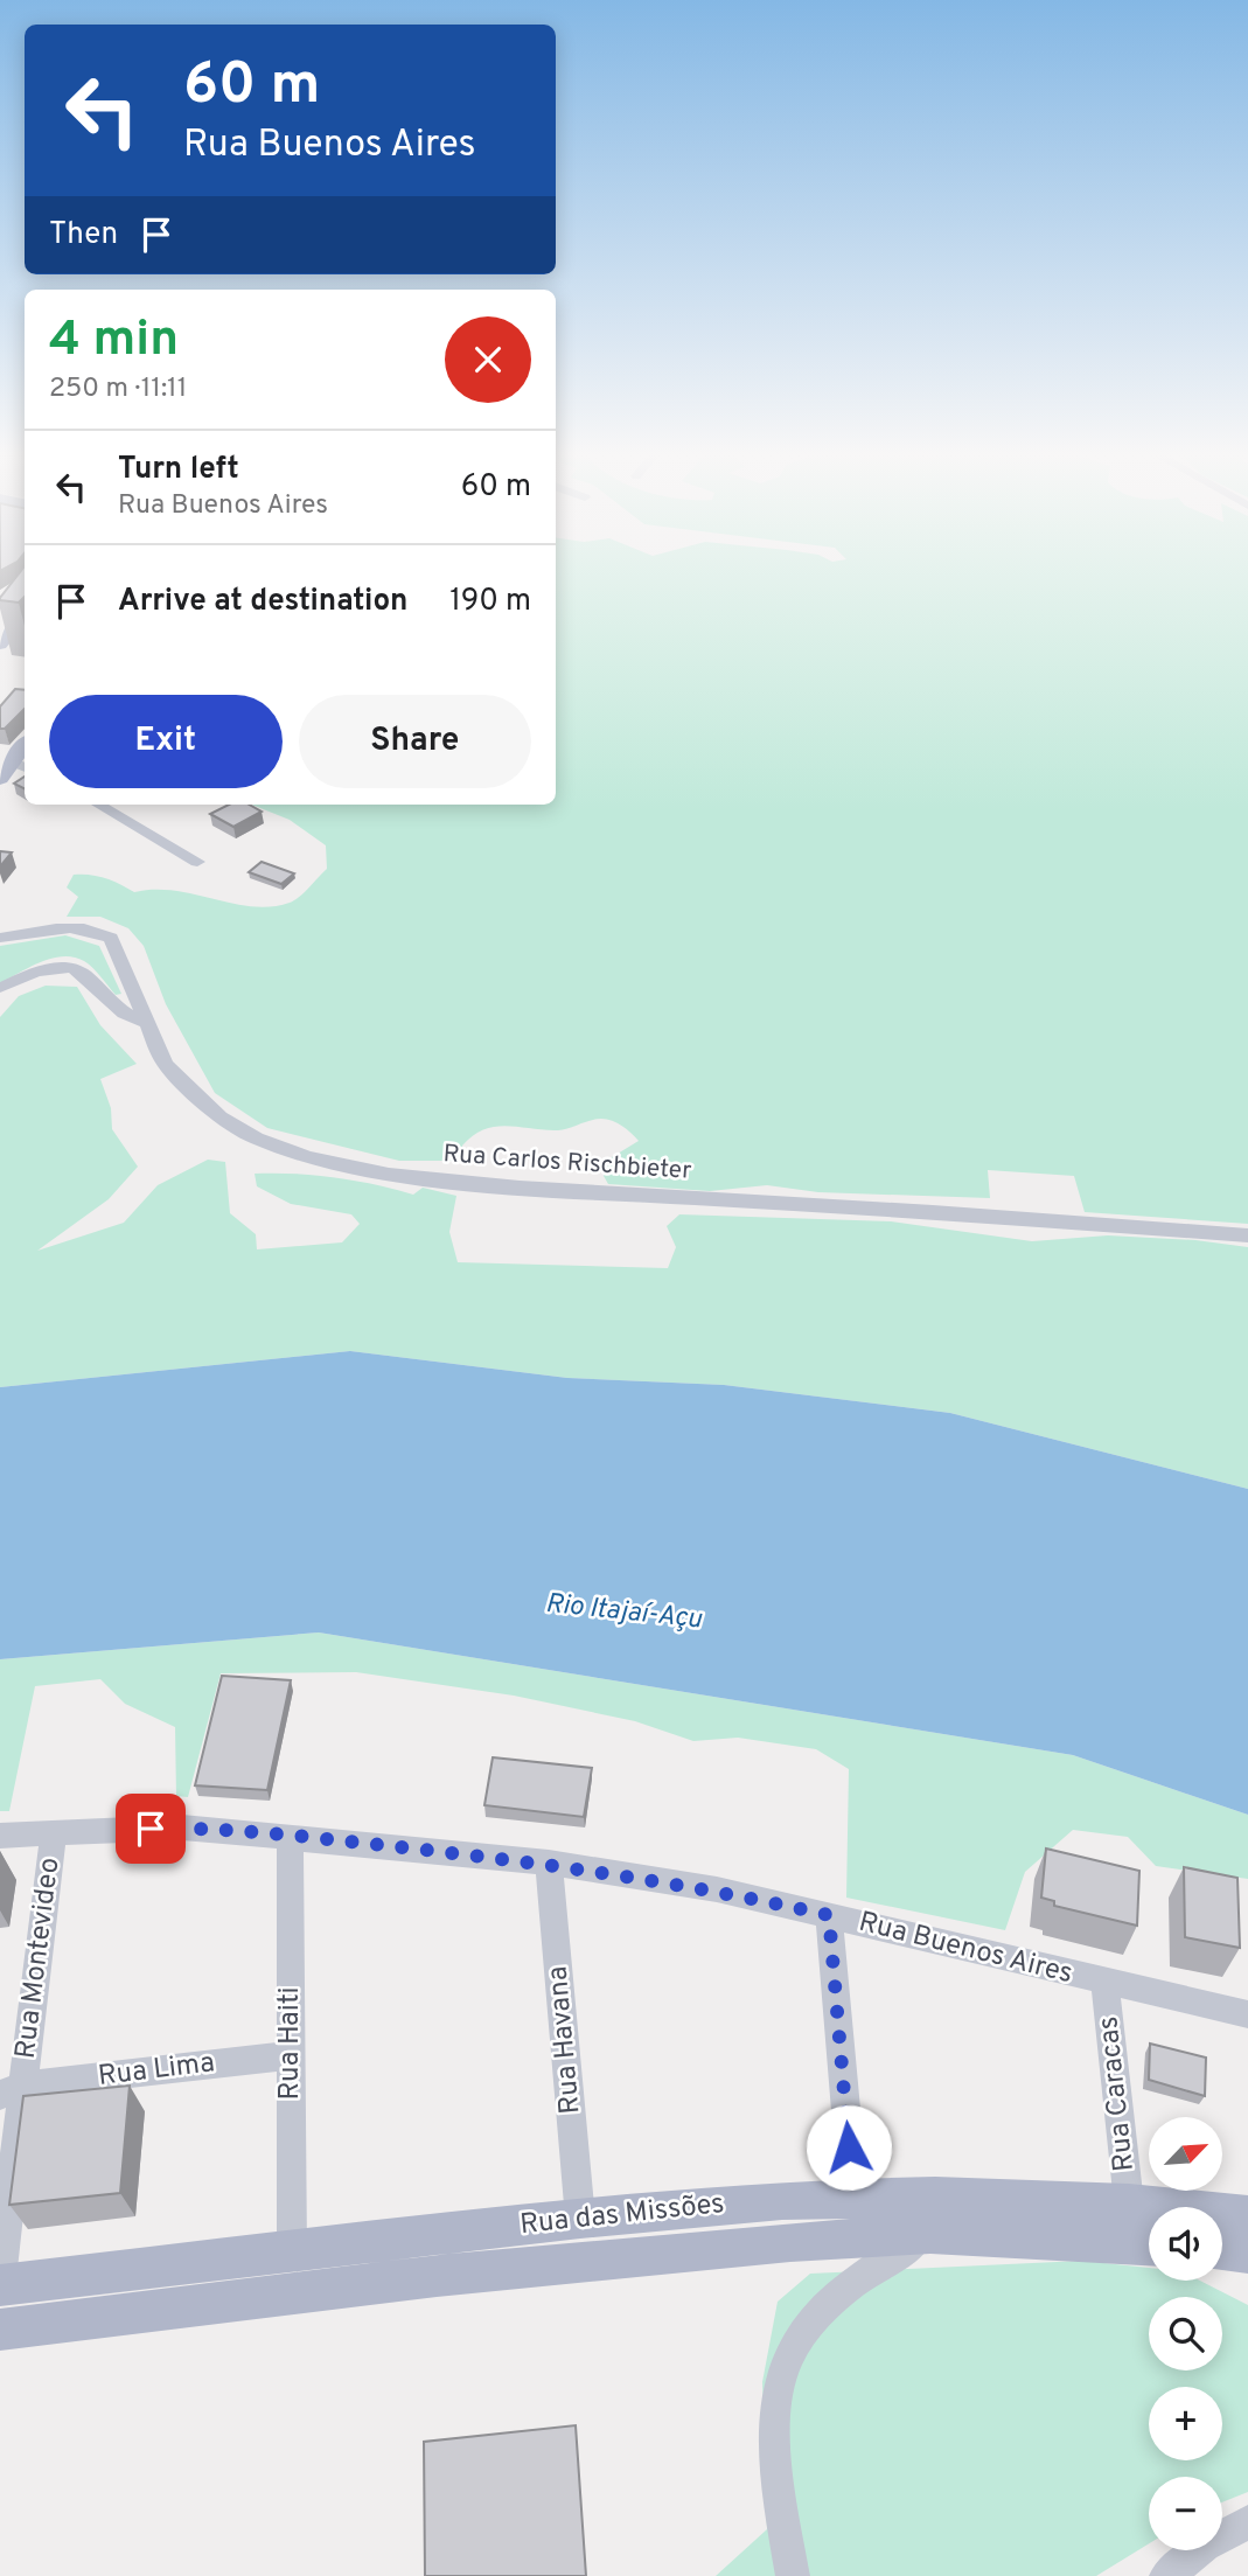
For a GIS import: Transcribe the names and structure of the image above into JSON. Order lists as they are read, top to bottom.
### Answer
{
  "streets": {
    "main road": ["Rua das Missões"],
    "street": [
      "Rua Carlos Rischbieter",
      "Rua Buenos Aires",
      "Rua Montevideo",
      "Rua Havana",
      "Rua Haiti",
      "Rua Lima",
      "Rua Caracas"
    ]
  },
  "crossings": [
    ["Rua Buenos Aires", "Rua Montevideo"],
    ["Rua Buenos Aires", "Rua Havana"],
    ["Rua Buenos Aires", "Rua Haiti"],
    ["Rua Buenos Aires", "Rua Caracas"],
    ["Rua Montevideo", "Rua Lima"],
    ["Rua Montevideo", "Rua das Missões"],
    ["Rua Havana", "Rua das Missões"],
    ["Rua Haiti", "Rua Lima"],
    ["Rua Haiti", "Rua das Missões"],
    ["Rua Caracas", "Rua das Missões"]
  ],
  "water": ["Rio Itajaí-Açu"],
  "north": "top right",
  "page": {
    "turn": ["60 m", "Rua Buenos Aires"],
    "then": "Then",
    "heading": ["4 min", "250 m · 11:11"],
    "list": [
      {
        "name": "Turn left",
        "note": "Rua Buenos Aires",
        "value": "60 m"
      },
      {
        "name": "Arrive at destination",
        "value": "190 m"
      }
    ],
    "buttons": ["Exit", "Share"],
    "map_buttons": ["+", "−"]
  }
}
